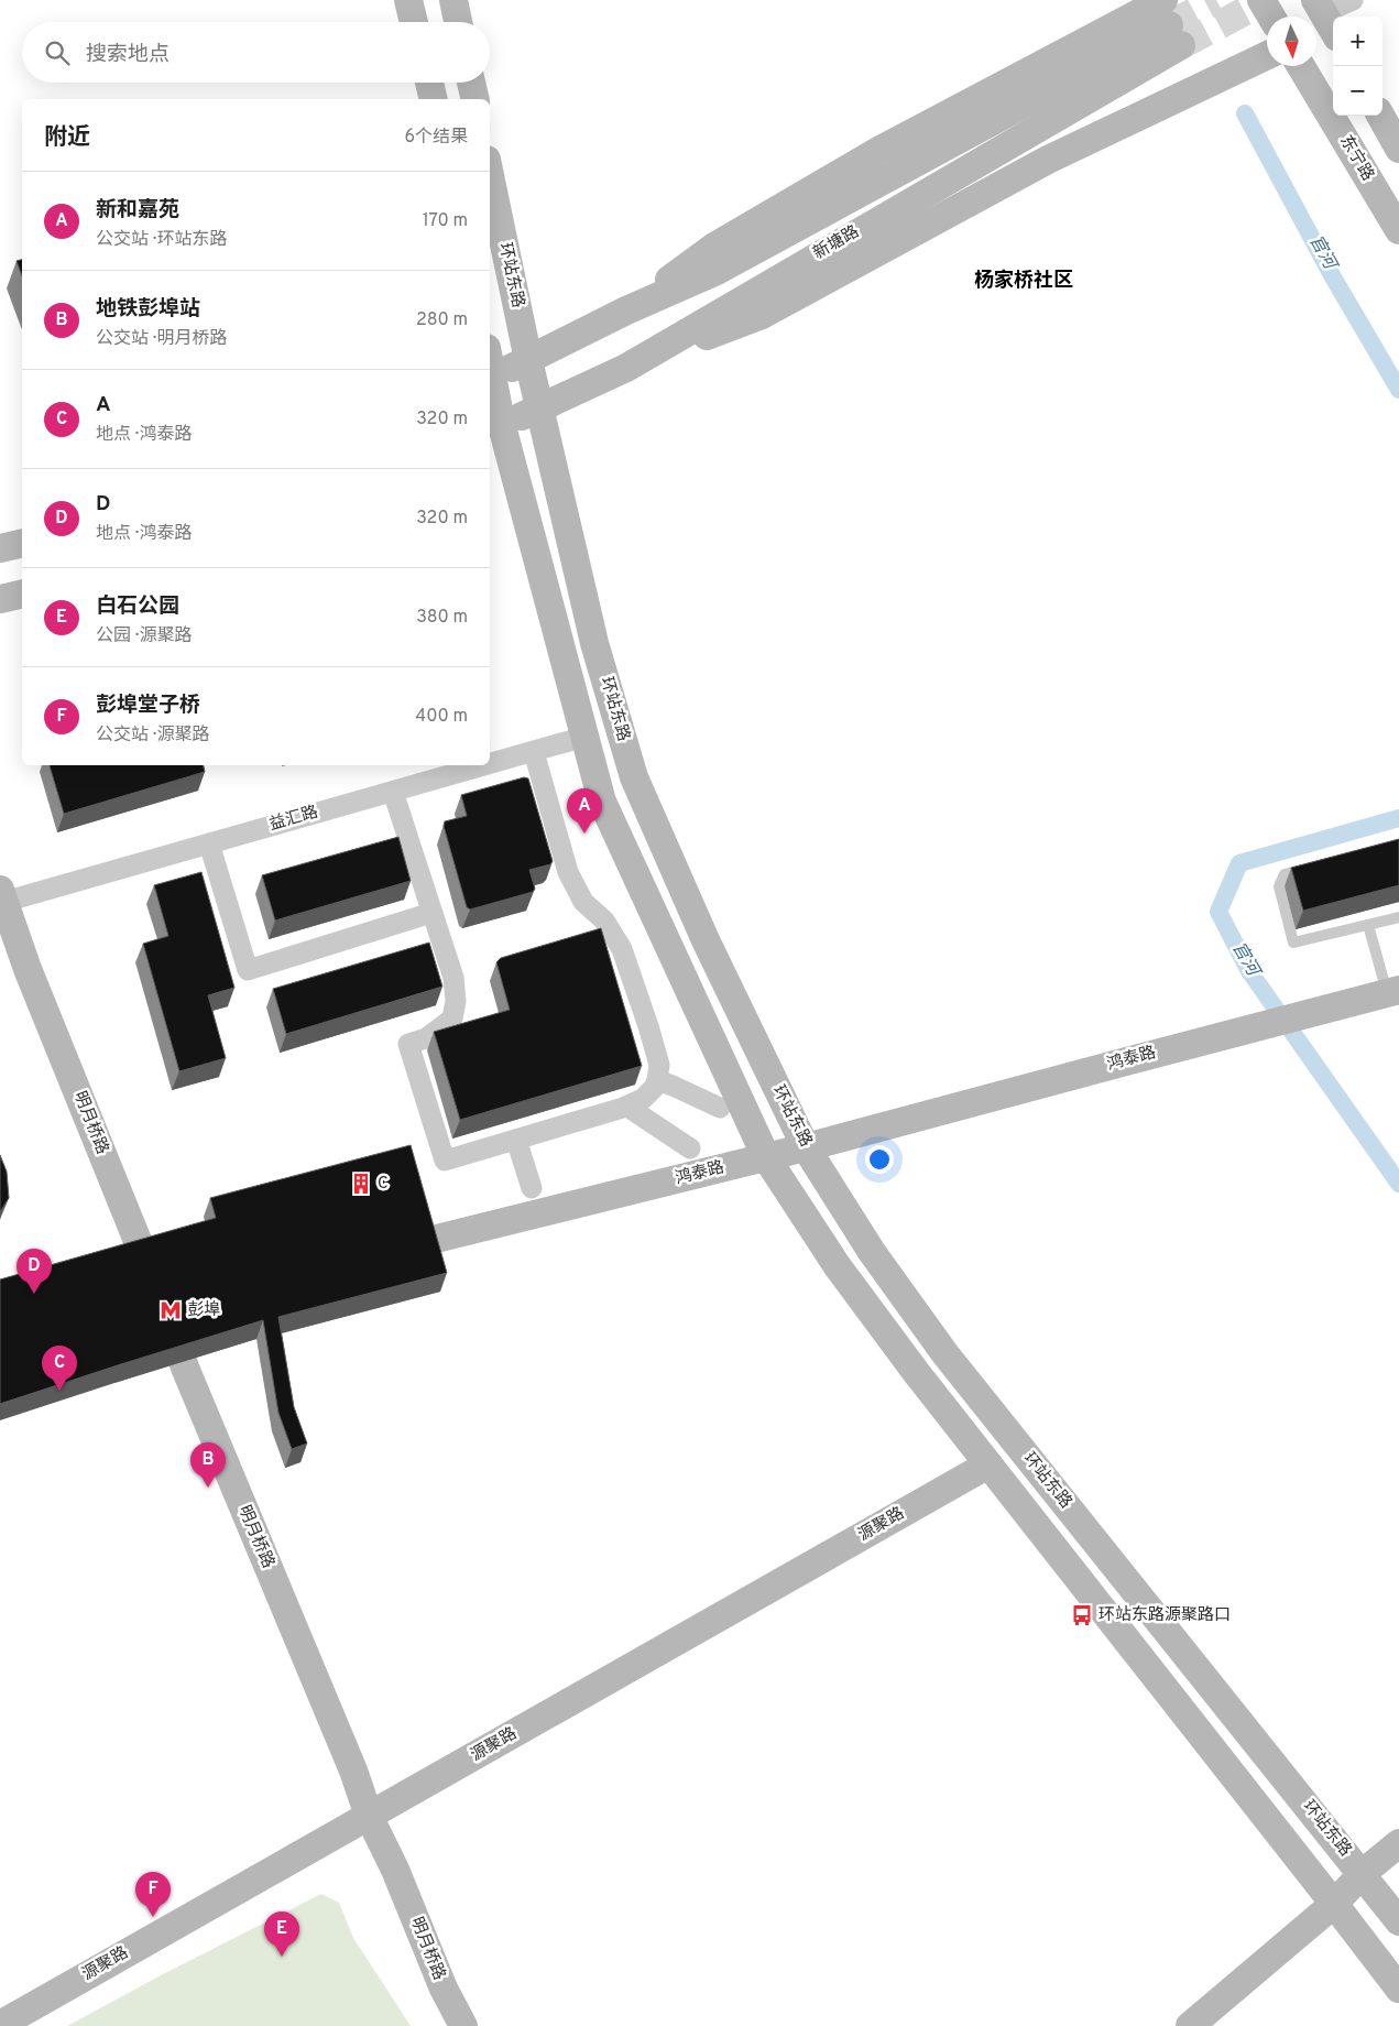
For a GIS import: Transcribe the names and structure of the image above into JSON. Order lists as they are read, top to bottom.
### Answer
{
  "streets": {
    "main road": [
      "东宁路",
      "新塘路",
      "环站东路",
      "鸿泰路",
      "明月桥路",
      "源聚路"
    ],
    "street": ["益汇路"]
  },
  "crossings": [
    ["新塘路", "环站东路"],
    ["环站东路", "鸿泰路"],
    ["益汇路", "明月桥路"],
    ["明月桥路", "源聚路"]
  ],
  "districts": ["杨家桥社区"],
  "water": ["官河"],
  "places": {
    "building": ["C"],
    "metro station": ["彭埠"],
    "bus stop": ["环站东路源聚路口"]
  },
  "north": "bottom",
  "page": {
    "map_buttons": ["+", "−"],
    "search": "搜索地点",
    "heading": ["附近", "6个结果"],
    "list": [
      {
        "mark": "A",
        "name": "新和嘉苑",
        "note": "公交站 · 环站东路",
        "value": "170 m"
      },
      {
        "mark": "B",
        "name": "地铁彭埠站",
        "note": "公交站 · 明月桥路",
        "value": "280 m"
      },
      {
        "mark": "C",
        "name": "A",
        "note": "地点 · 鸿泰路",
        "value": "320 m"
      },
      {
        "mark": "D",
        "name": "D",
        "note": "地点 · 鸿泰路",
        "value": "320 m"
      },
      {
        "mark": "E",
        "name": "白石公园",
        "note": "公园 · 源聚路",
        "value": "380 m"
      },
      {
        "mark": "F",
        "name": "彭埠堂子桥",
        "note": "公交站 · 源聚路",
        "value": "400 m"
      }
    ],
    "pins": [
      "A",
      "D",
      "C",
      "B",
      "F",
      "E"
    ]
  }
}
